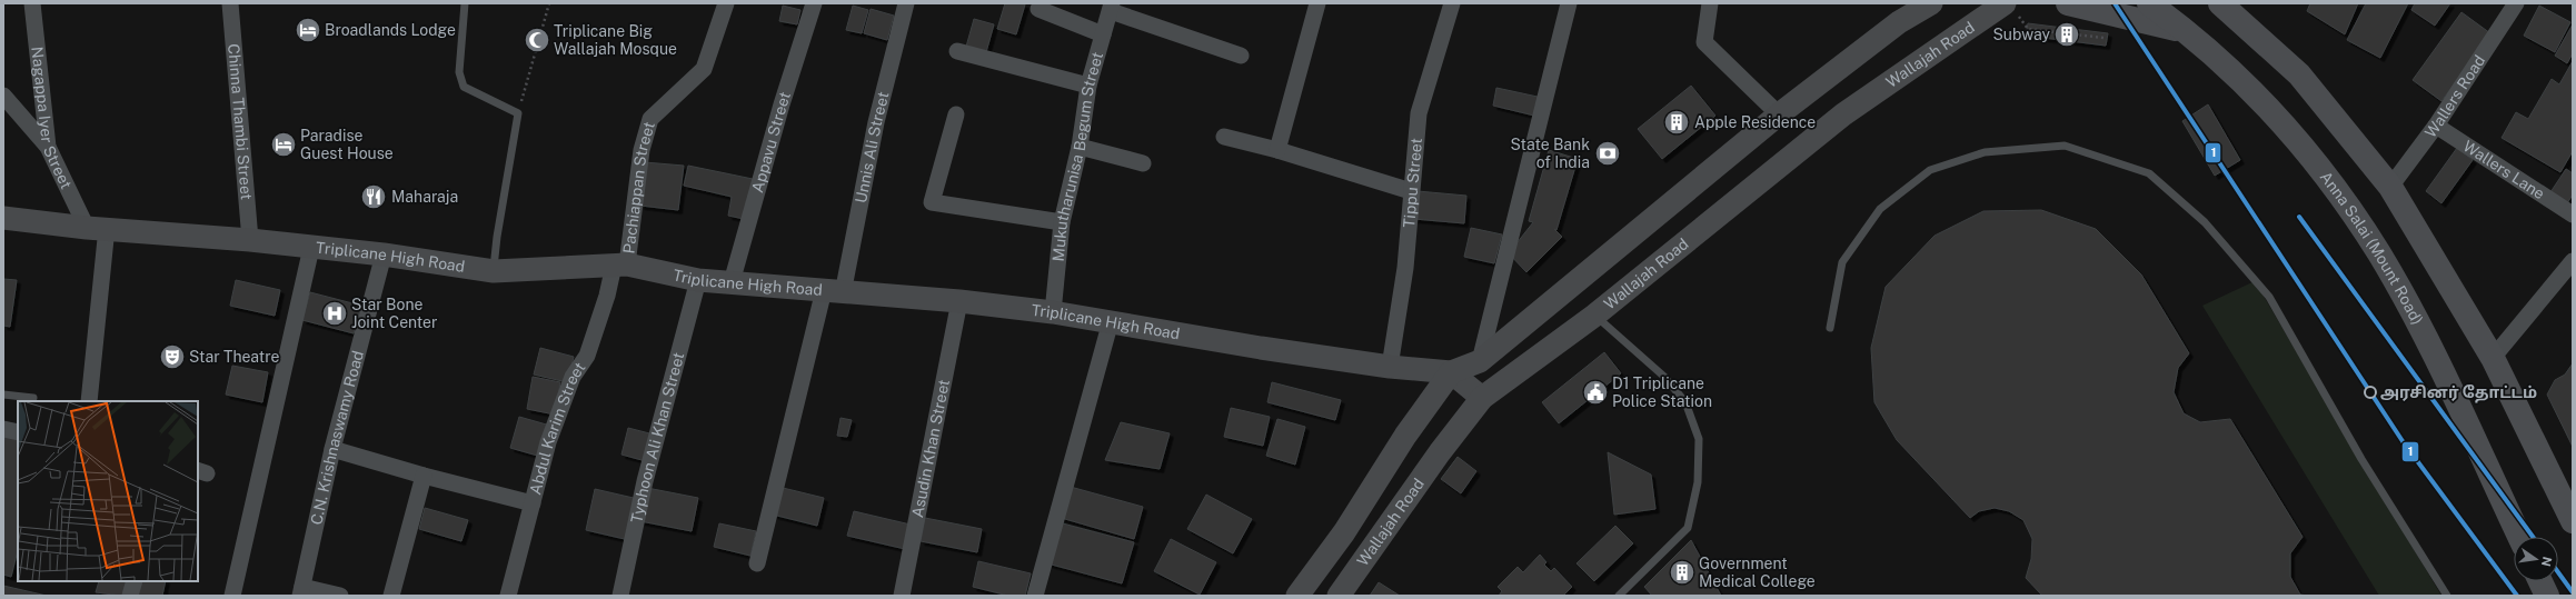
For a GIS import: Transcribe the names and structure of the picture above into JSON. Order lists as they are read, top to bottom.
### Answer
{
  "streets": {
    "main road": ["Wallajah Road", "Anna Salai (Mount Road)", "Triplicane High Road"],
    "street": [
      "Wallers Road",
      "Nagappa Iyer Street",
      "Chinna Thambi Street",
      "Appavu Street",
      "Unnis Ali Street",
      "Mukutharunisa Begum Street",
      "Wallers Lane",
      "Tippu Street",
      "Pachiappan Street",
      "Abdul Karim Street",
      "C.N. Krishnaswamy Road",
      "Typhoon Ali Khan Street",
      "Asudin Khan Street"
    ]
  },
  "crossings": [
    ["Wallajah Road", "Triplicane High Road"],
    ["Wallers Road", "Wallers Lane"],
    ["Nagappa Iyer Street", "Triplicane High Road"],
    ["Chinna Thambi Street", "Triplicane High Road"],
    ["Appavu Street", "Triplicane High Road"],
    ["Unnis Ali Street", "Triplicane High Road"],
    ["Mukutharunisa Begum Street", "Triplicane High Road"],
    ["Tippu Street", "Triplicane High Road"],
    ["Pachiappan Street", "Triplicane High Road"],
    ["Pachiappan Street", "Abdul Karim Street"],
    ["Triplicane High Road", "Abdul Karim Street"],
    ["Triplicane High Road", "C.N. Krishnaswamy Road"],
    ["Triplicane High Road", "Typhoon Ali Khan Street"],
    ["Triplicane High Road", "Asudin Khan Street"]
  ],
  "places": {
    "hotel": ["Broadlands Lodge", "Paradise Guest House"],
    "building": ["Subway", "Apple Residence", "Government Medical College"],
    "mosque": ["Triplicane Big Wallajah Mosque"],
    "bank": ["State Bank of India"],
    "restaurant": ["Maharaja"],
    "hospital": ["Star Bone Joint Center"],
    "theatre": ["Star Theatre"],
    "public building": ["D1 Triplicane Police Station"],
    "other": ["அரசினர் தோட்டம்"]
  },
  "lines": ["transit line 1"],
  "north": "right"
}
